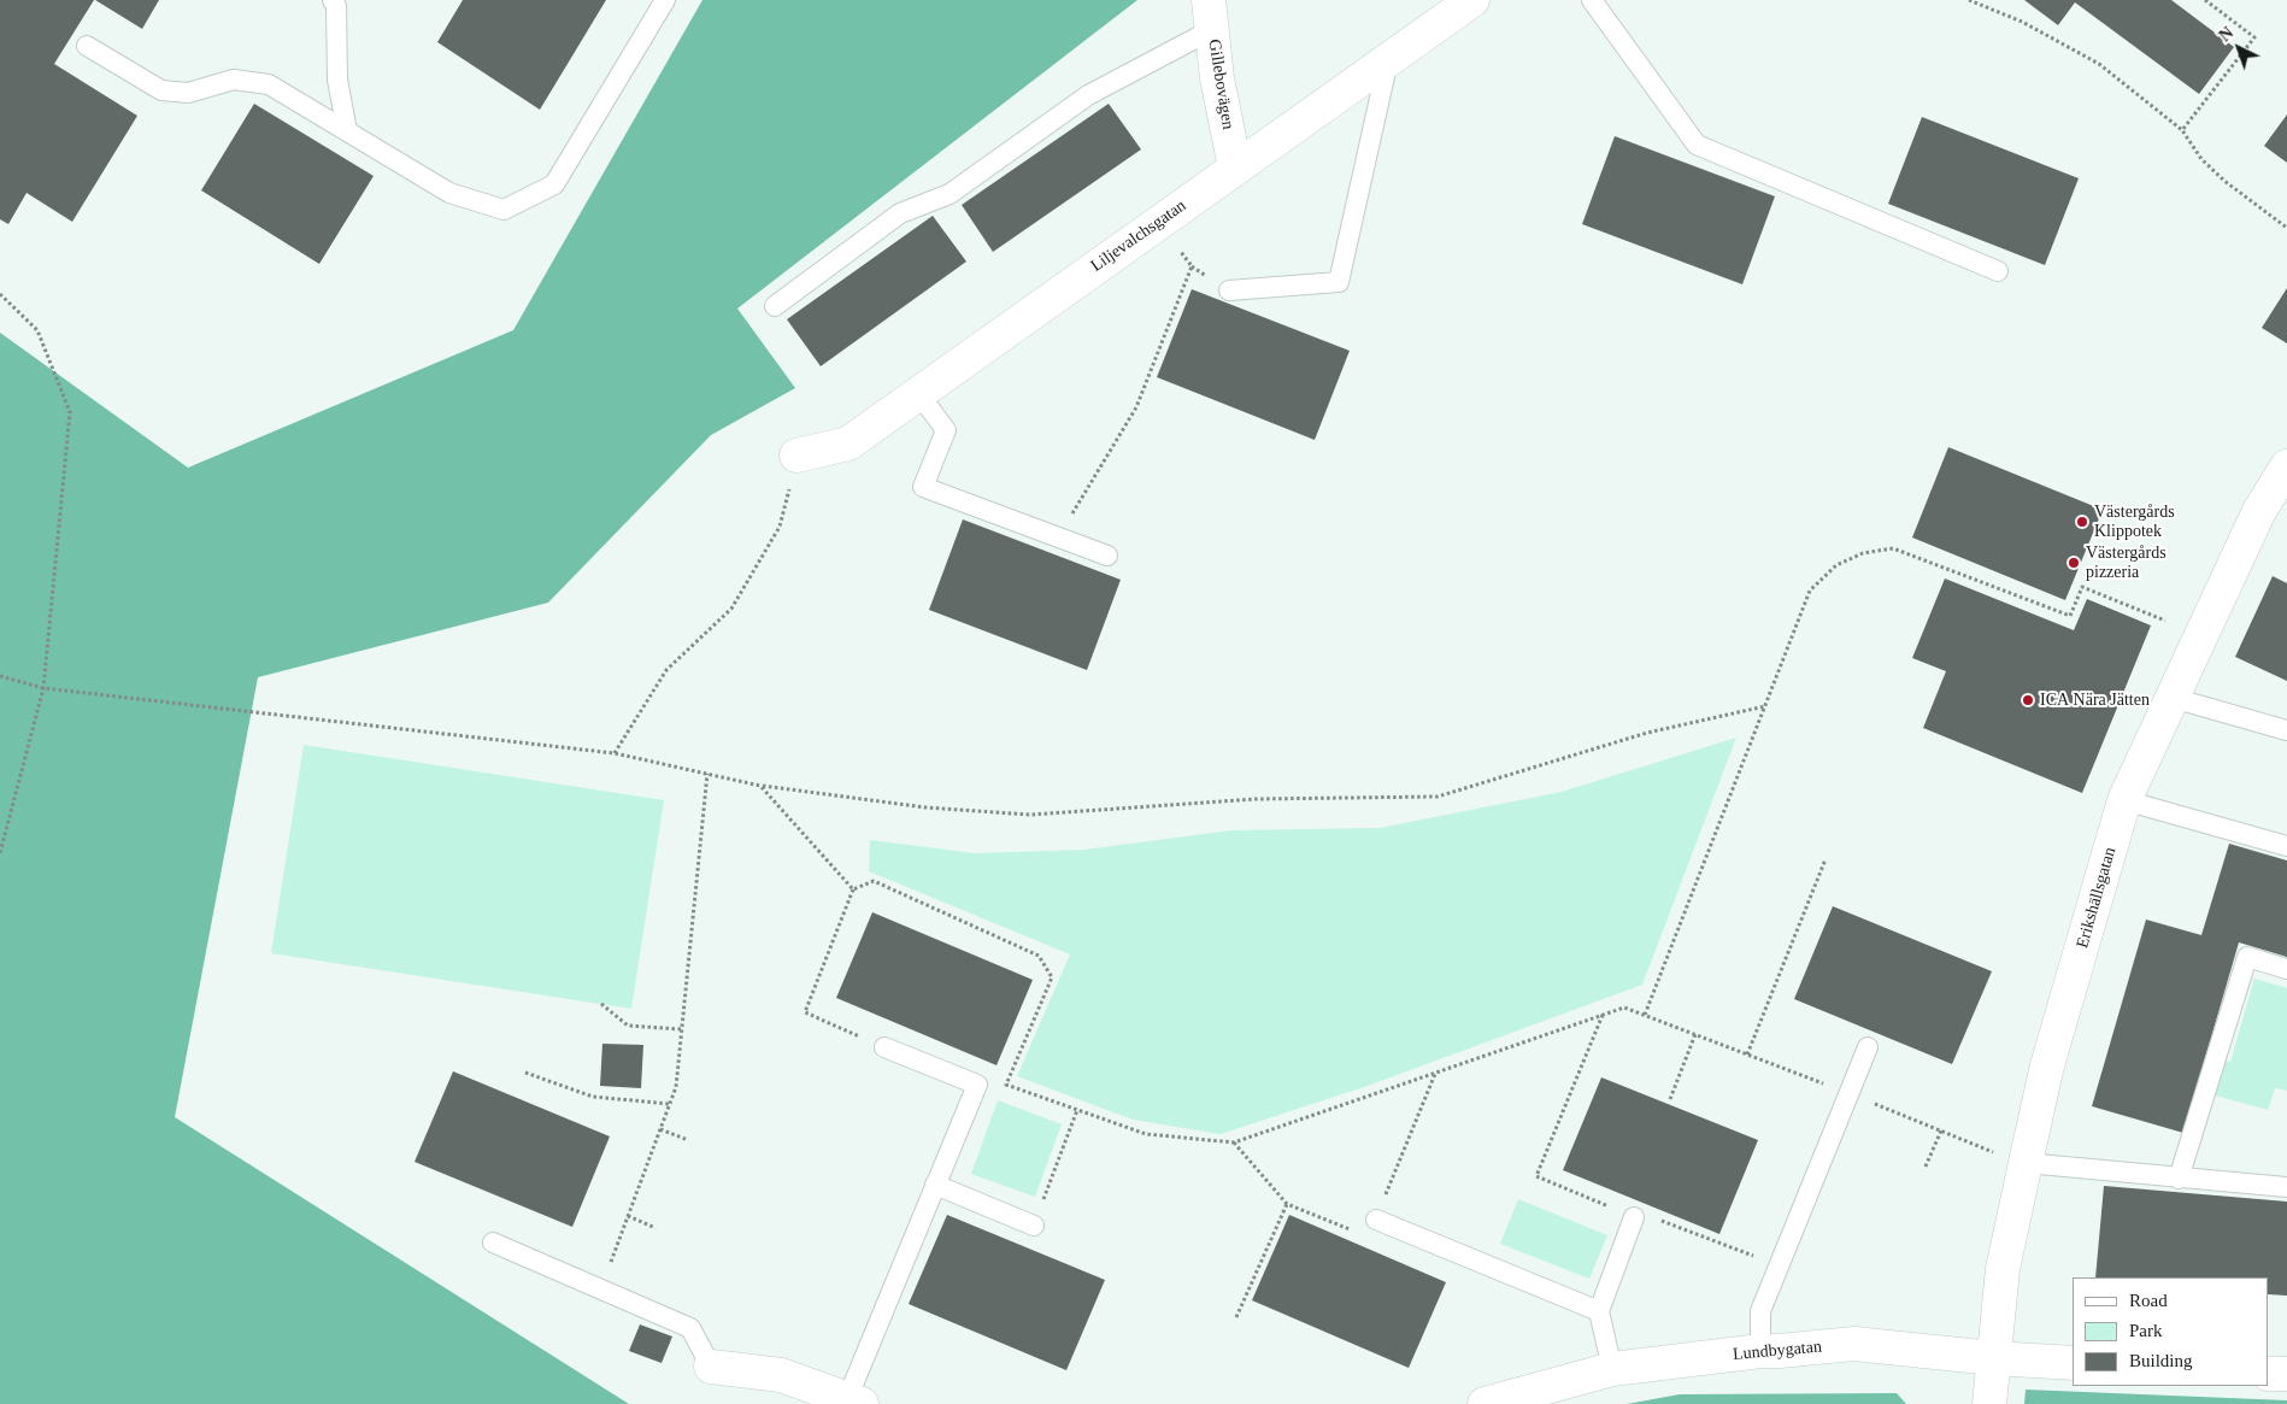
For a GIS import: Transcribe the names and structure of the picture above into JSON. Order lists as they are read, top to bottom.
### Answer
{
  "streets": {
    "street": [
      "Gillebovägen",
      "Liljevalchsgatan",
      "Erikshällsgatan",
      "Lundbygatan"
    ]
  },
  "crossings": [
    ["Gillebovägen", "Liljevalchsgatan"],
    ["Erikshällsgatan", "Lundbygatan"]
  ],
  "places": ["Västergårds Klippotek", "Västergårds pizzeria", "ICA Nära Jätten"],
  "legend": ["Road", "Park", "Building"],
  "north": "top left"
}
